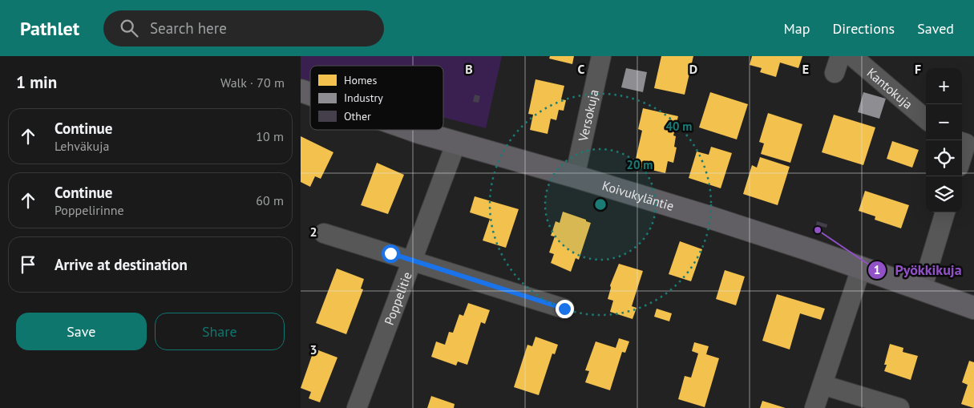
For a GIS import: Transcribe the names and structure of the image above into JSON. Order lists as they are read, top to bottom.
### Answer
{
  "streets": {
    "main road": ["Koivukyläntie"],
    "street": ["Kantokuja", "Versokuja", "Poppelitie"]
  },
  "crossings": [
    ["Versokuja", "Koivukyläntie"],
    ["Koivukyläntie", "Poppelitie"]
  ],
  "places": ["Pyökkikuja"],
  "legend": ["Homes", "Industry", "Other"],
  "page": {
    "header": "Pathlet",
    "search": "Search here",
    "nav": ["Map", "Directions", "Saved"],
    "heading": ["1 min", "Walk · 70 m"],
    "map_buttons": ["+", "−"],
    "list": [
      ["Continue", "Lehväkuja", "10 m"],
      ["Continue", "Poppelirinne", "60 m"],
      "Arrive at destination"
    ],
    "buttons": ["Save", "Share"]
  },
  "grid": {
    "columns": [
      "B",
      "C",
      "D",
      "E",
      "F"
    ],
    "rows": ["2", "3"]
  },
  "rings": ["40 m", "20 m"]
}
